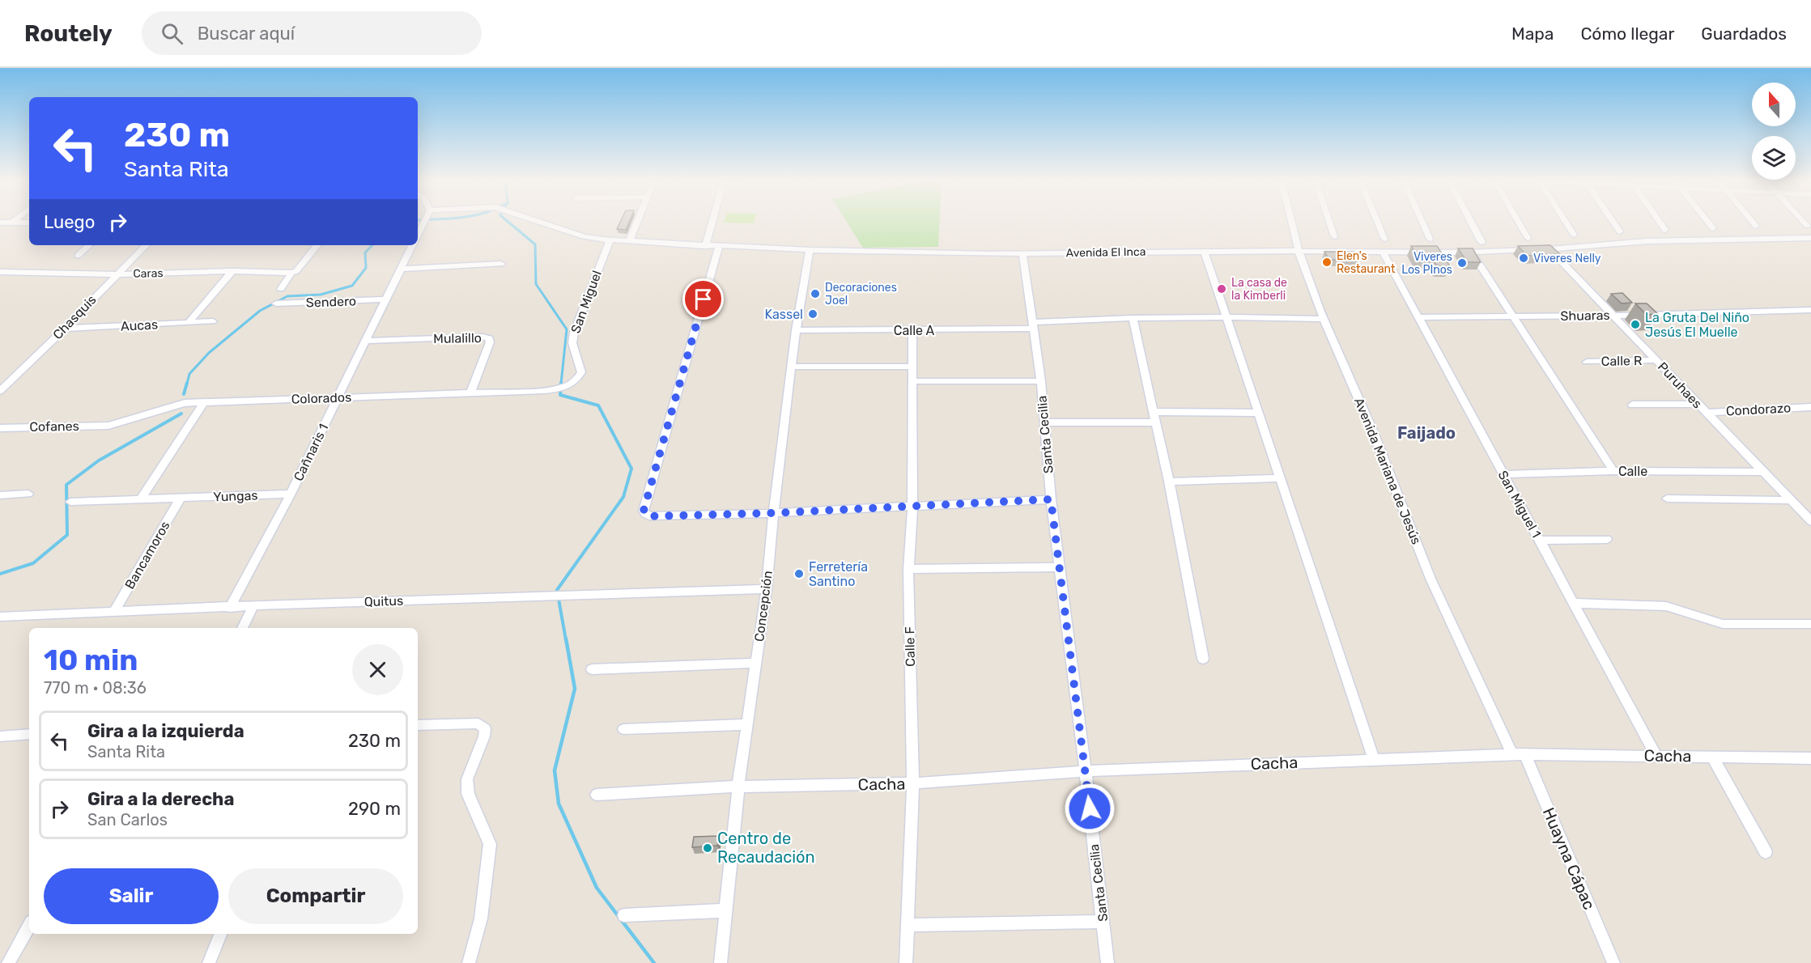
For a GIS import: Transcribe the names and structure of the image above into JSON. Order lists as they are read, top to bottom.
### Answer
{
  "streets": {
    "street": [
      "Avenida El Inca",
      "Caras",
      "Sendero",
      "San Miguel",
      "Shuaras",
      "Chasquis",
      "Aucas",
      "Calle A",
      "Mulalillo",
      "Calle R",
      "Puruhaes",
      "Colorados",
      "Condorazo",
      "Cofanes",
      "Santa Cecilia",
      "Cañnaris 1",
      "Avenida Mariana de Jesús",
      "Calle",
      "Yungas",
      "San Miguel 1",
      "Bancamoros",
      "Quitus",
      "Concepción",
      "Calle F",
      "Cacha",
      "Huayna Cápac"
    ]
  },
  "crossings": [
    ["Avenida El Inca", "San Miguel"],
    ["Avenida El Inca", "Puruhaes"],
    ["Avenida El Inca", "Santa Cecilia"],
    ["Avenida El Inca", "Avenida Mariana de Jesús"],
    ["Avenida El Inca", "San Miguel 1"],
    ["Avenida El Inca", "Concepción"],
    ["Caras", "Chasquis"],
    ["Sendero", "Cañnaris 1"],
    ["San Miguel", "Colorados"],
    ["Shuaras", "Puruhaes"],
    ["Shuaras", "San Miguel 1"],
    ["Chasquis", "Aucas"],
    ["Calle A", "Santa Cecilia"],
    ["Calle A", "Avenida Mariana de Jesús"],
    ["Calle A", "Concepción"],
    ["Calle A", "Calle F"],
    ["Mulalillo", "Colorados"],
    ["Mulalillo", "Cañnaris 1"],
    ["Calle R", "Puruhaes"],
    ["Puruhaes", "Condorazo"],
    ["Puruhaes", "Calle"],
    ["Colorados", "Cofanes"],
    ["Colorados", "Cañnaris 1"],
    ["Santa Cecilia", "Cacha"],
    ["Cañnaris 1", "Yungas"],
    ["Cañnaris 1", "Quitus"],
    ["Avenida Mariana de Jesús", "Cacha"],
    ["Avenida Mariana de Jesús", "Huayna Cápac"],
    ["Calle", "San Miguel 1"],
    ["Yungas", "Bancamoros"],
    ["San Miguel 1", "Cacha"],
    ["Bancamoros", "Quitus"],
    ["Quitus", "Concepción"],
    ["Concepción", "Cacha"],
    ["Calle F", "Cacha"],
    ["Cacha", "Huayna Cápac"]
  ],
  "districts": ["Faijado"],
  "places": [
    "Viveres Nelly",
    "Elen's Restaurant",
    "Viveres Los PInos",
    "La casa de la Kimberli",
    "Decoraciones Joel",
    "Kassel",
    "La Gruta Del Niño Jesús El Muelle",
    "Ferretería Santino",
    "Centro de Recaudación"
  ],
  "north": "top",
  "page": {
    "header": "Routely",
    "search": "Buscar aquí",
    "nav": ["Mapa", "Cómo llegar", "Guardados"],
    "turn": ["230 m", "Santa Rita"],
    "then": "Luego",
    "heading": ["10 min", "770 m · 08:36"],
    "list": [
      {
        "name": "Gira a la izquierda",
        "note": "Santa Rita",
        "value": "230 m"
      },
      {
        "name": "Gira a la derecha",
        "note": "San Carlos",
        "value": "290 m"
      }
    ],
    "buttons": ["Salir", "Compartir"]
  }
}
